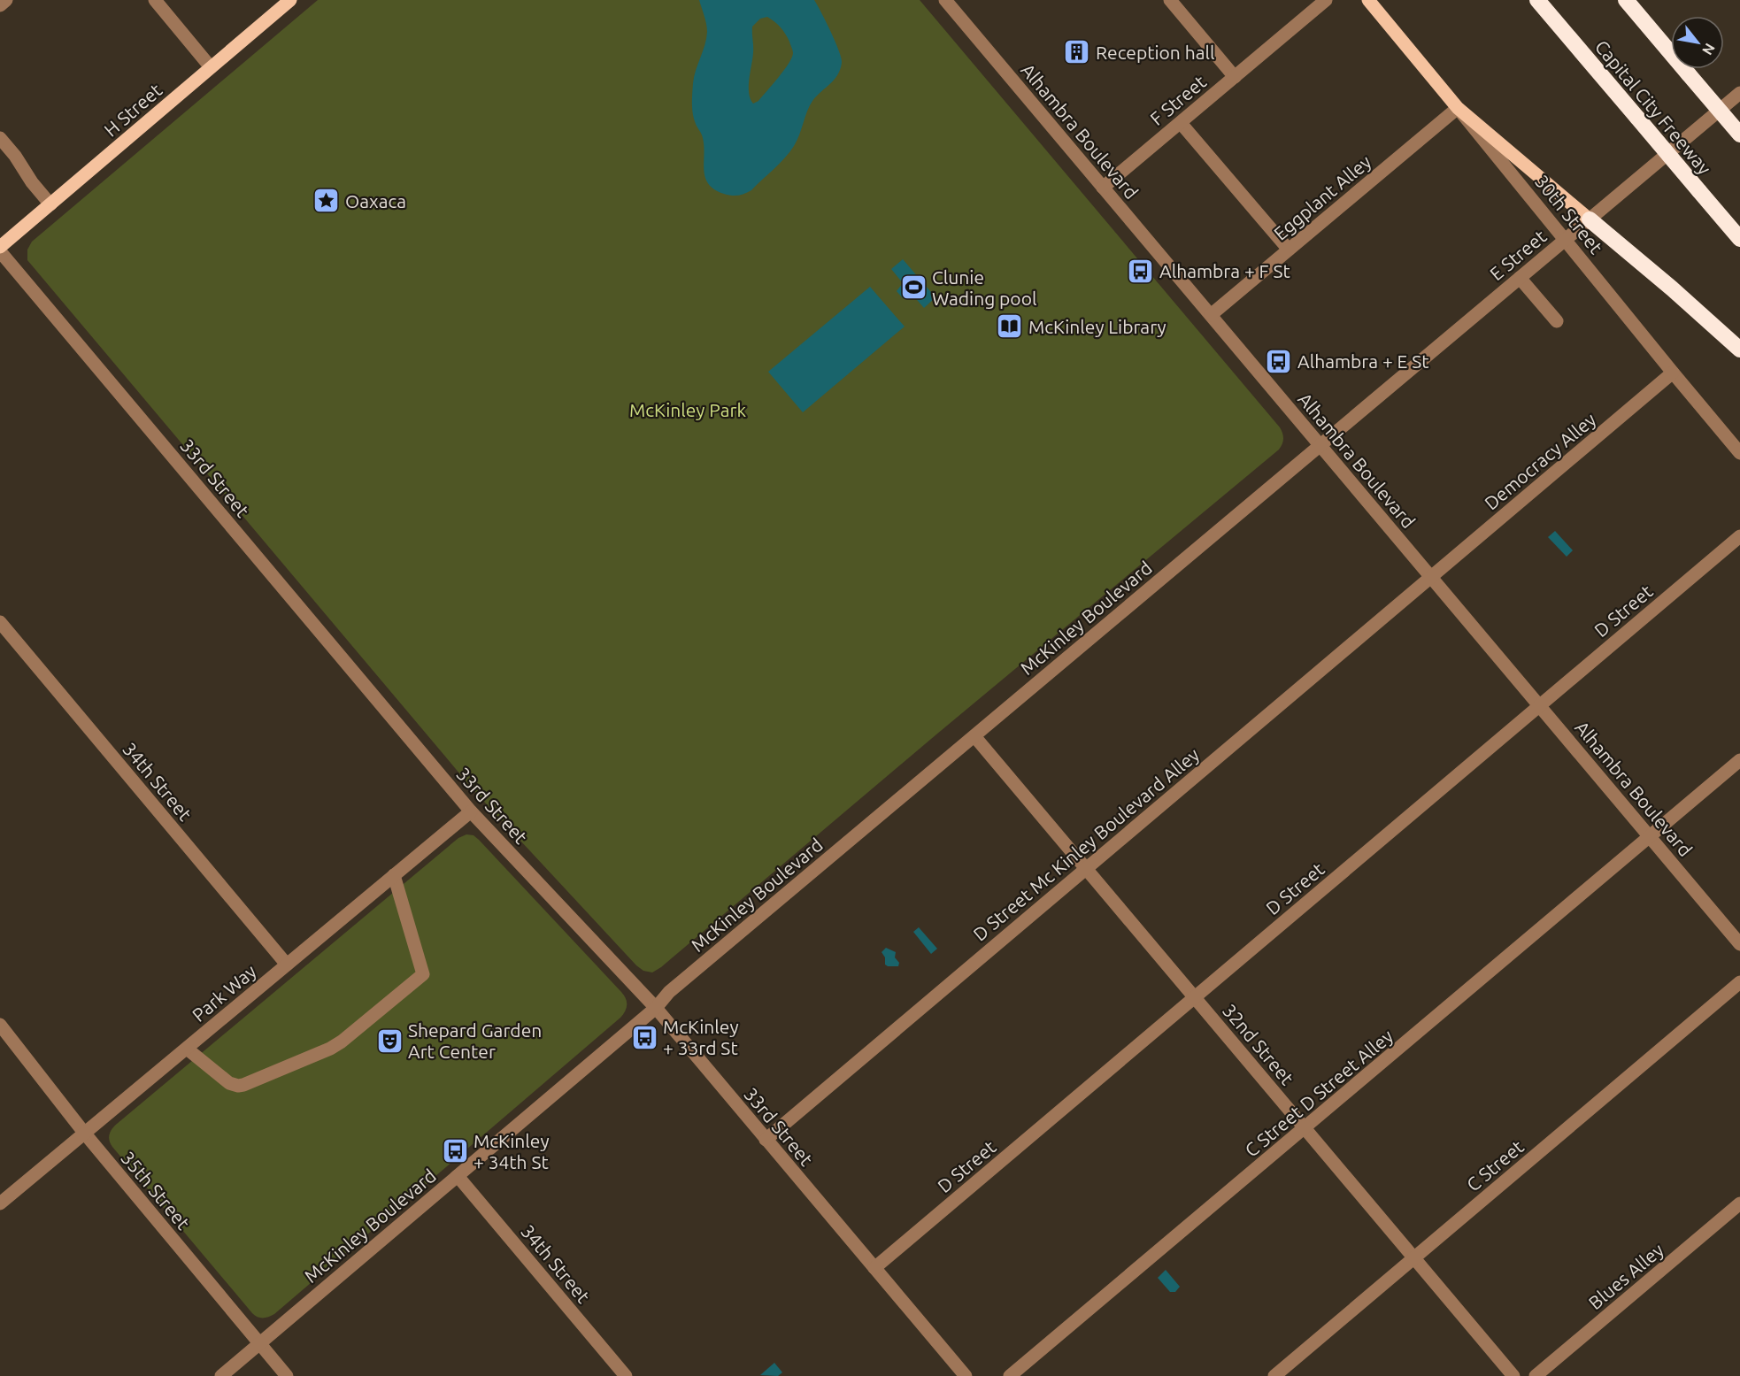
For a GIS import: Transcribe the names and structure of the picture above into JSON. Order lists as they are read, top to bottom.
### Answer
{
  "streets": {
    "highway": ["Capital City Freeway"],
    "main road": ["H Street", "30th Street"],
    "street": [
      "F Street",
      "Alhambra Boulevard",
      "Eggplant Alley",
      "E Street",
      "Democracy Alley",
      "33rd Street",
      "D Street",
      "McKinley Boulevard",
      "34th Street",
      "D Street Mc Kinley Boulevard Alley",
      "Park Way",
      "32nd Street",
      "C Street D Street Alley",
      "C Street",
      "35th Street",
      "Blues Alley"
    ]
  },
  "crossings": [
    ["F Street", "Alhambra Boulevard"],
    ["Alhambra Boulevard", "Eggplant Alley"],
    ["Alhambra Boulevard", "E Street"],
    ["Alhambra Boulevard", "Democracy Alley"],
    ["Alhambra Boulevard", "D Street"],
    ["Alhambra Boulevard", "McKinley Boulevard"],
    ["Alhambra Boulevard", "D Street Mc Kinley Boulevard Alley"],
    ["Alhambra Boulevard", "C Street D Street Alley"],
    ["Eggplant Alley", "30th Street"],
    ["30th Street", "E Street"],
    ["30th Street", "Democracy Alley"],
    ["E Street", "McKinley Boulevard"],
    ["Democracy Alley", "D Street Mc Kinley Boulevard Alley"],
    ["33rd Street", "D Street"],
    ["33rd Street", "McKinley Boulevard"],
    ["33rd Street", "D Street Mc Kinley Boulevard Alley"],
    ["33rd Street", "Park Way"],
    ["D Street", "32nd Street"],
    ["McKinley Boulevard", "34th Street"],
    ["McKinley Boulevard", "32nd Street"],
    ["McKinley Boulevard", "35th Street"],
    ["34th Street", "Park Way"],
    ["D Street Mc Kinley Boulevard Alley", "32nd Street"],
    ["Park Way", "35th Street"],
    ["32nd Street", "C Street D Street Alley"],
    ["32nd Street", "C Street"]
  ],
  "parks": ["McKinley Park"],
  "places": {
    "building": ["Reception hall"],
    "place": ["Oaxaca"],
    "bus stop": [
      "Alhambra + F St",
      "Alhambra + E St",
      "McKinley + 33rd St",
      "McKinley + 34th St"
    ],
    "sports": ["Clunie Wading pool"],
    "library": ["McKinley Library"],
    "theatre": ["Shepard Garden Art Center"]
  },
  "north": "bottom right"
}
